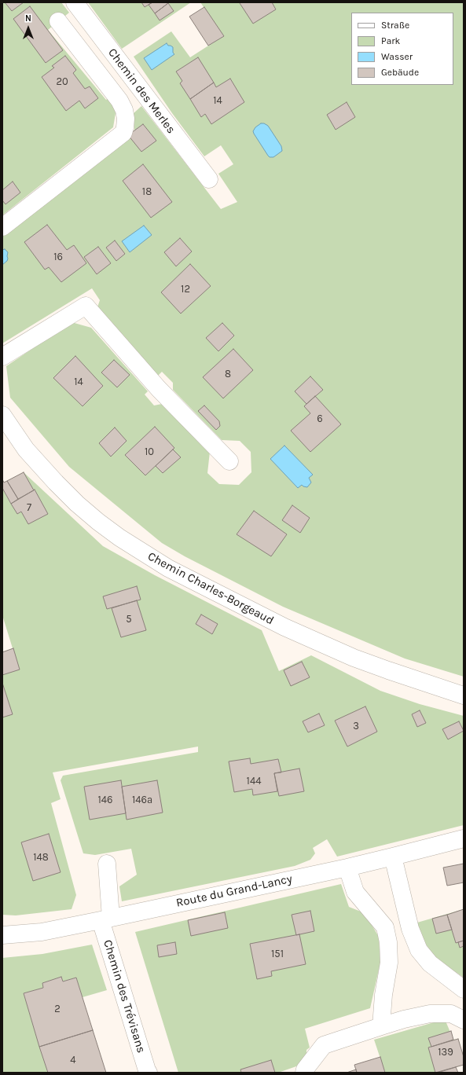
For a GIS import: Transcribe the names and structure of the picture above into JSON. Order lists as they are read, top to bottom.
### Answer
{
  "streets": {
    "street": [
      "Chemin des Merles",
      "Chemin Charles-Borgeaud",
      "Route du Grand-Lancy",
      "Chemin des Trévisans"
    ]
  },
  "crossings": [
    ["Route du Grand-Lancy", "Chemin des Trévisans"]
  ],
  "house_numbers": [
    "20",
    "14",
    "18",
    "16",
    "12",
    "8",
    "14",
    "6",
    "10",
    "7",
    "5",
    "3",
    "144",
    "146",
    "146a",
    "148",
    "151",
    "2",
    "139",
    "4"
  ],
  "legend": [
    "Straße",
    "Park",
    "Wasser",
    "Gebäude"
  ],
  "north": "top"
}
